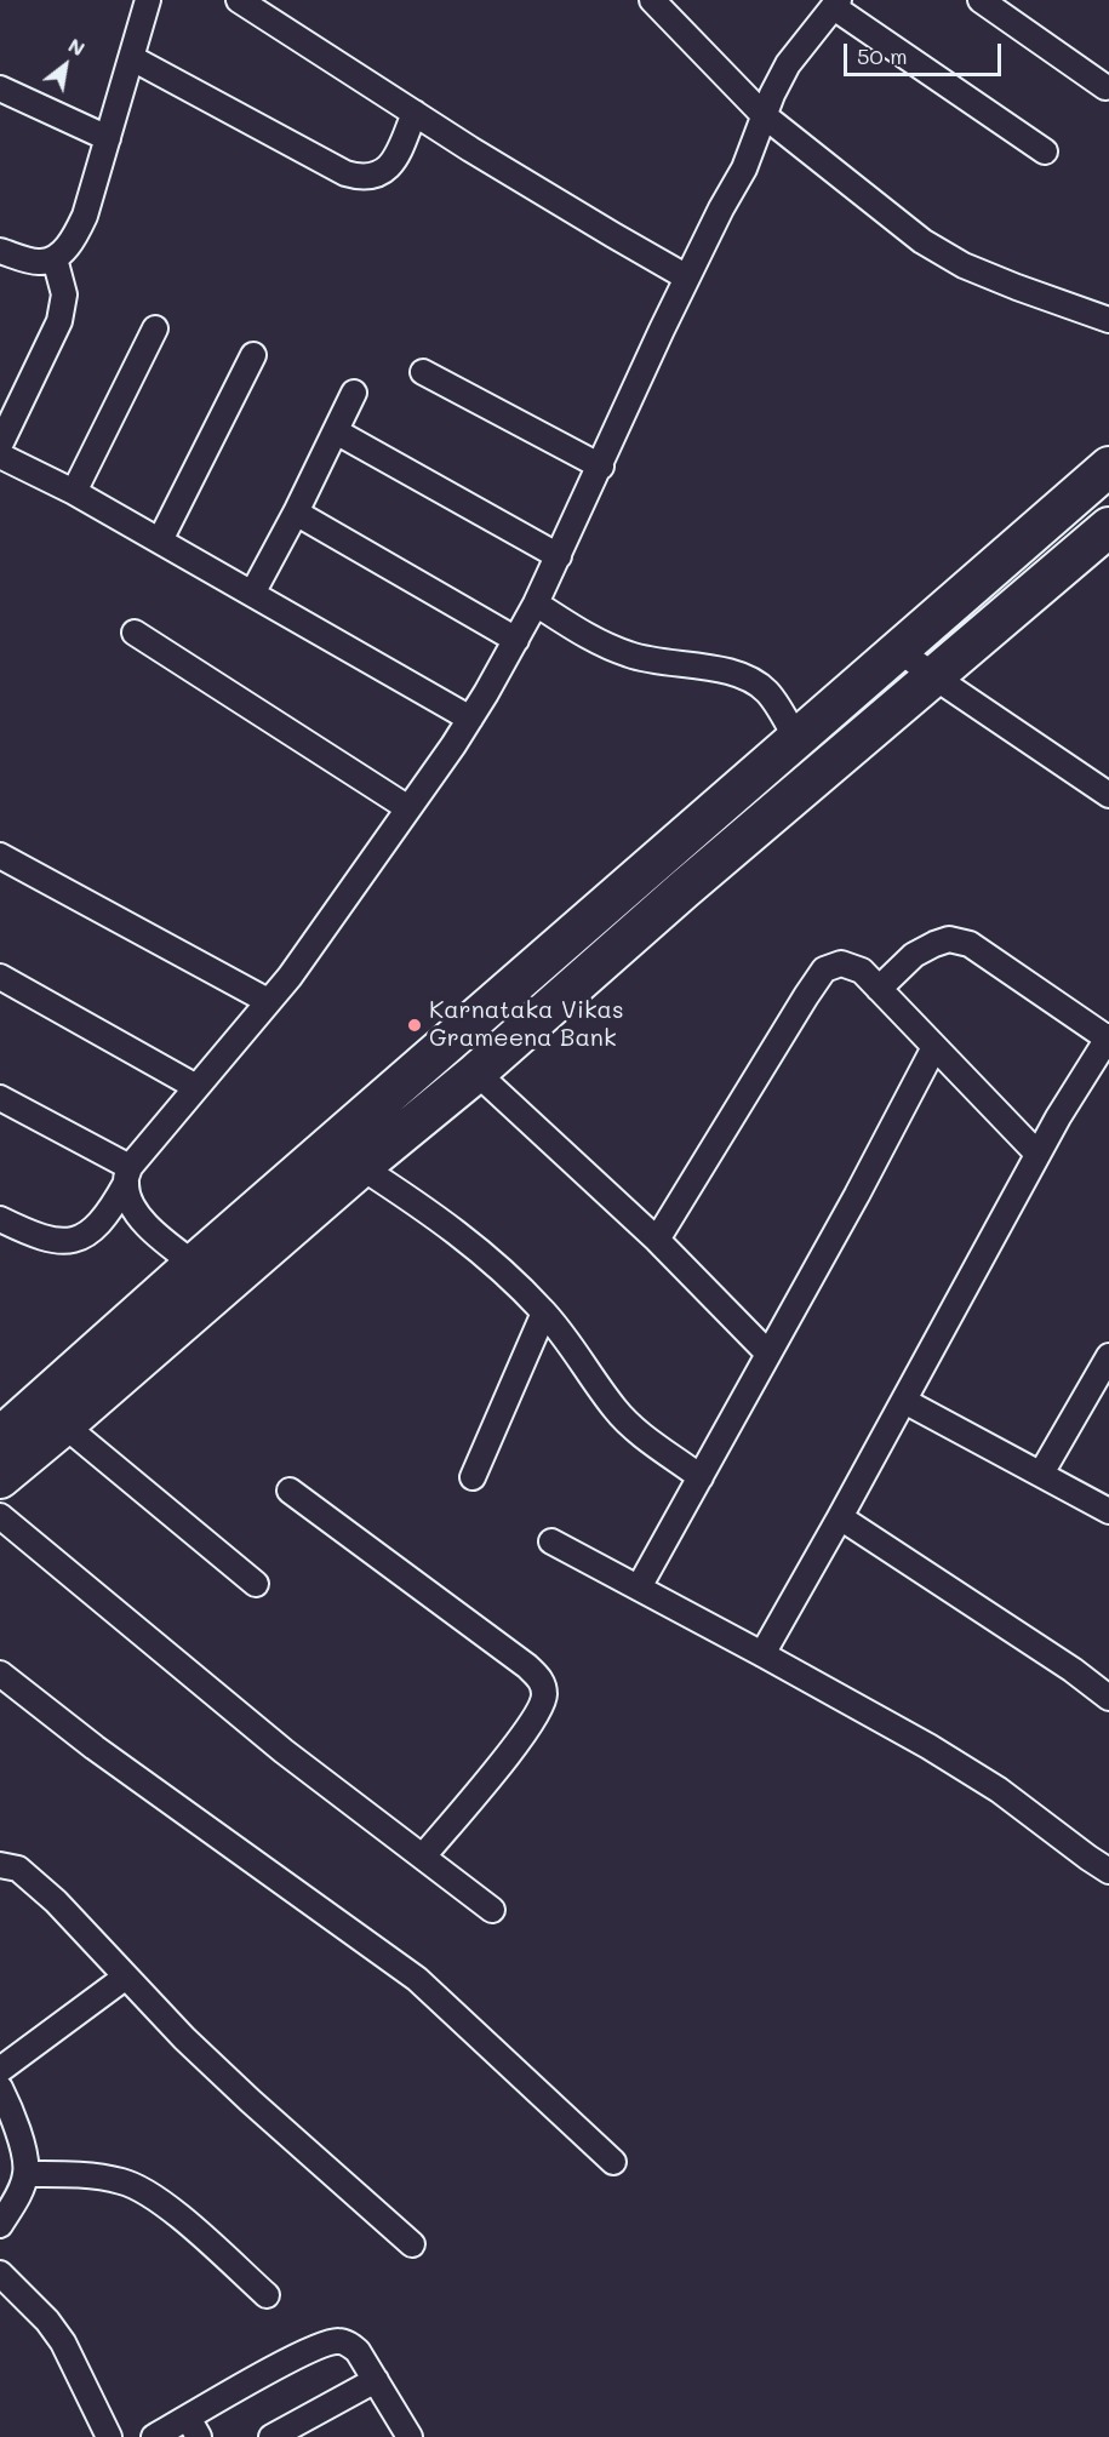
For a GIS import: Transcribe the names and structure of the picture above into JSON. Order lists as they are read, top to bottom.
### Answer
{
  "places": ["Karnataka Vikas Grameena Bank"],
  "scale_bar": "50 m",
  "north": "top right"
}
